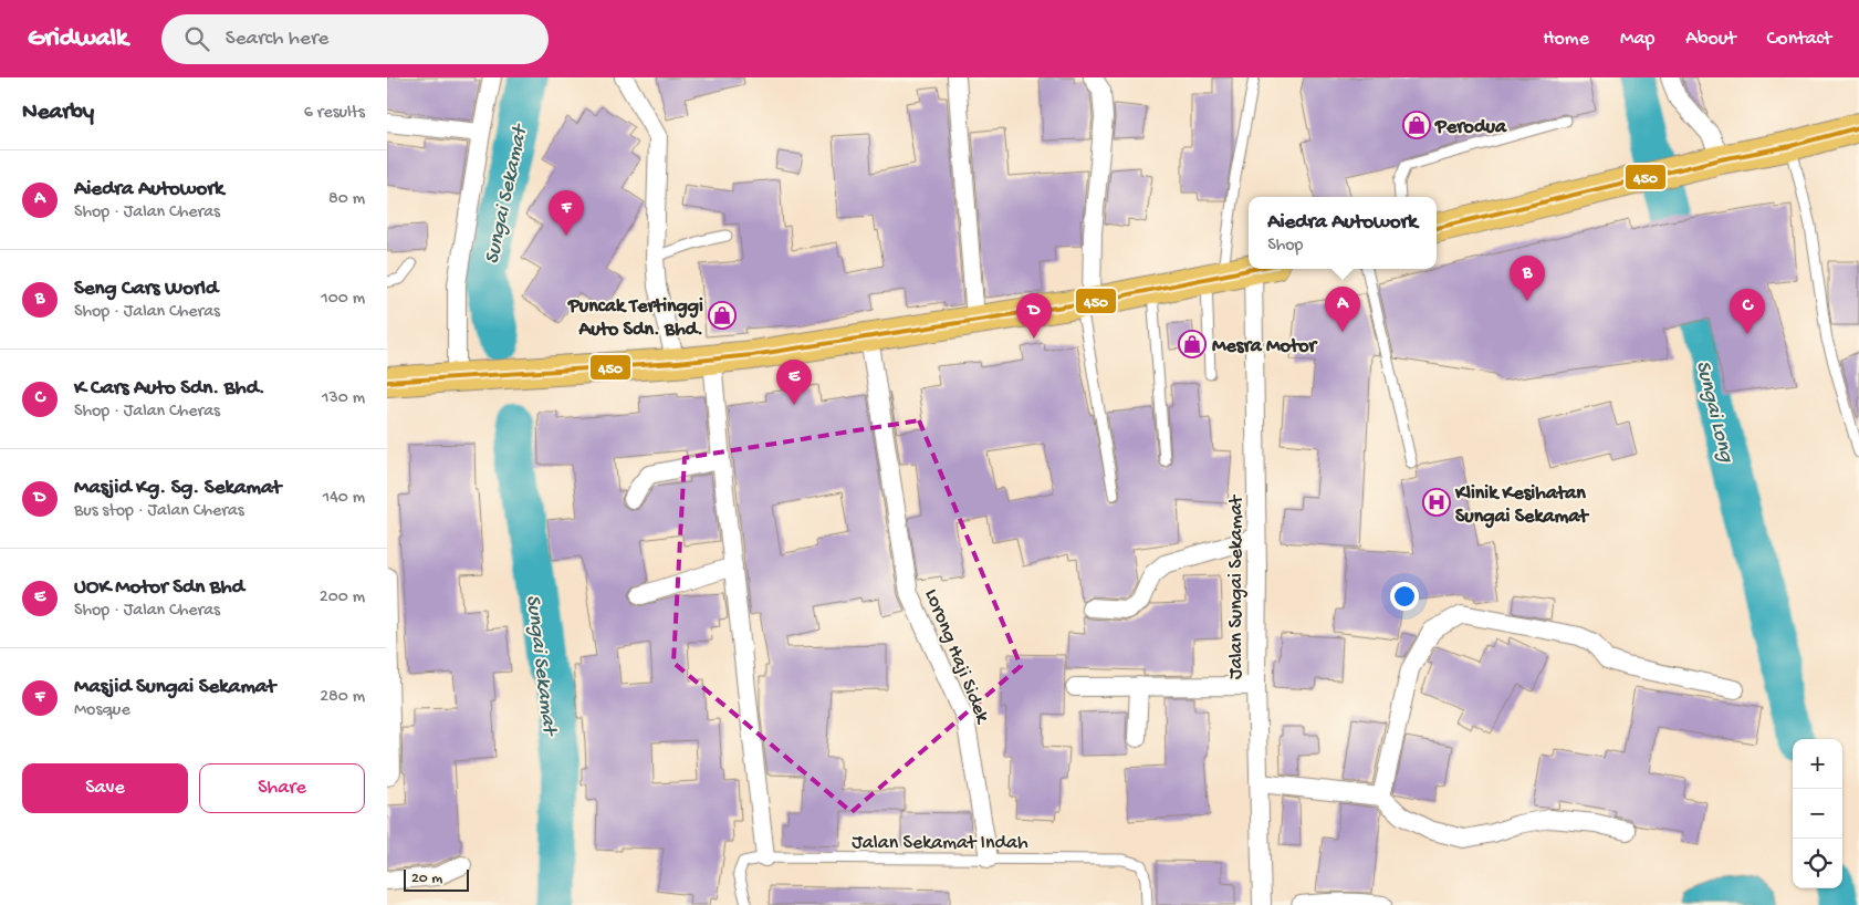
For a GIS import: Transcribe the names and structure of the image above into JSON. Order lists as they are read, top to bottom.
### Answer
{
  "streets": {
    "street": ["Jalan Sungai Sekamat", "Lorong Haji Sidek"],
    "lane": ["Jalan Sekamat Indah"]
  },
  "crossings": [
    ["Lorong Haji Sidek", "Jalan Sekamat Indah"]
  ],
  "water": ["Sungai Sekamat", "Sungai Long"],
  "places": {
    "shop": ["Perodua", "Puncak Tertinggi Auto Sdn. Bhd.", "Mesra Motor"],
    "hospital": ["Klinik Kesihatan Sungai Sekamat"]
  },
  "lines": ["transit line 450"],
  "scale_bar": "20 m",
  "page": {
    "header": "Gridwalk",
    "search": "Search here",
    "nav": [
      "Home",
      "Map",
      "About",
      "Contact"
    ],
    "heading": ["Nearby", "6 results"],
    "list": [
      {
        "mark": "A",
        "name": "Aiedra Autowork",
        "note": "Shop · Jalan Cheras",
        "value": "80 m"
      },
      {
        "mark": "B",
        "name": "Seng Cars World",
        "note": "Shop · Jalan Cheras",
        "value": "100 m"
      },
      {
        "mark": "C",
        "name": "K Cars Auto Sdn. Bhd.",
        "note": "Shop · Jalan Cheras",
        "value": "130 m"
      },
      {
        "mark": "D",
        "name": "Masjid Kg. Sg. Sekamat",
        "note": "Bus stop · Jalan Cheras",
        "value": "140 m"
      },
      {
        "mark": "E",
        "name": "UOK Motor Sdn Bhd",
        "note": "Shop · Jalan Cheras",
        "value": "200 m"
      },
      {
        "mark": "F",
        "name": "Masjid Sungai Sekamat",
        "note": "Mosque",
        "value": "280 m"
      }
    ],
    "pins": [
      "F",
      "B",
      "A",
      "C",
      "D",
      "E"
    ],
    "popup": ["Aiedra Autowork", "Shop"],
    "map_buttons": ["+", "−"],
    "buttons": ["Save", "Share"],
    "scale": "20 m"
  }
}
